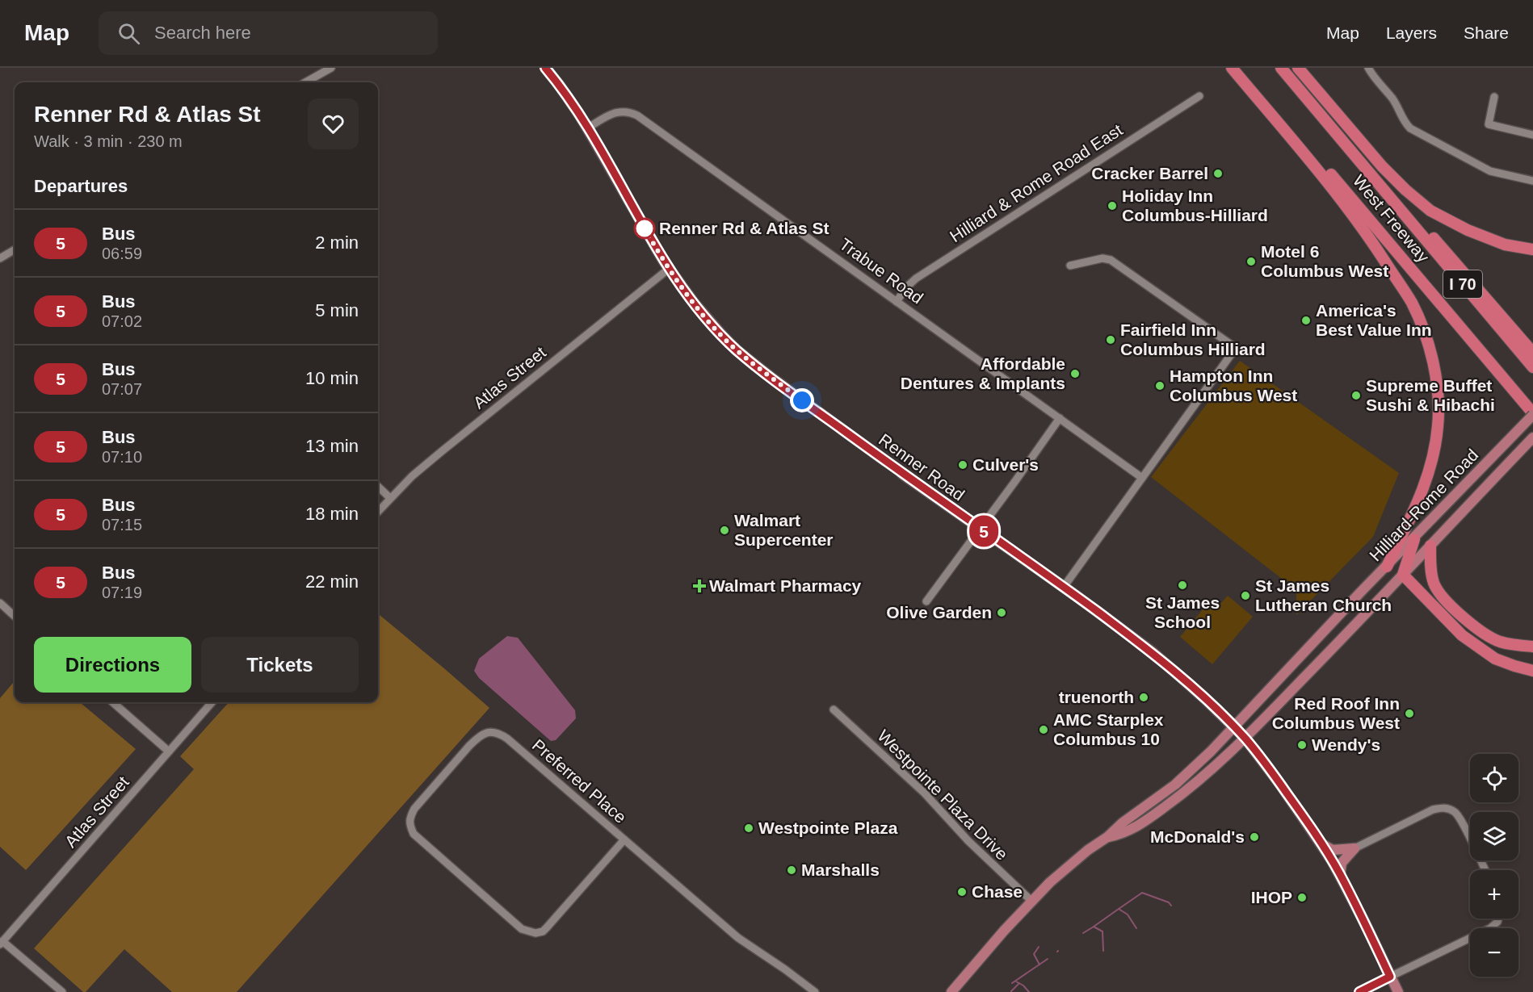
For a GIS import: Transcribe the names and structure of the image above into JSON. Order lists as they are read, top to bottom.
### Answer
{
  "streets": {
    "highway": ["West Freeway", "I 70"],
    "main road": ["Renner Road", "Hilliard-Rome Road"],
    "street": [
      "Hilliard & Rome Road East",
      "Trabue Road",
      "Atlas Street",
      "Preferred Place",
      "Westpointe Plaza Drive"
    ]
  },
  "crossings": [
    ["Hilliard & Rome Road East", "Trabue Road"],
    ["West Freeway", "Hilliard-Rome Road"],
    ["Trabue Road", "Renner Road"],
    ["Atlas Street", "Renner Road"],
    ["Renner Road", "Hilliard-Rome Road"],
    ["Hilliard-Rome Road", "Westpointe Plaza Drive"]
  ],
  "places": {
    "other": [
      "Cracker Barrel",
      "Holiday Inn Columbus-Hilliard",
      "Renner Rd & Atlas St",
      "Motel 6 Columbus West",
      "America's Best Value Inn",
      "Fairfield Inn Columbus Hilliard",
      "Affordable Dentures & Implants",
      "Hampton Inn Columbus West",
      "Supreme Buffet Sushi & Hibachi",
      "Culver's",
      "Walmart Supercenter",
      "St James School",
      "St James Lutheran Church",
      "Olive Garden",
      "truenorth",
      "Red Roof Inn Columbus West",
      "AMC Starplex Columbus 10",
      "Wendy's",
      "Westpointe Plaza",
      "McDonald's",
      "Marshalls",
      "Chase",
      "IHOP"
    ],
    "health": ["Walmart Pharmacy"]
  },
  "lines": ["bus line 5"],
  "page": {
    "header": "Map",
    "search": "Search here",
    "nav": ["Map", "Layers", "Share"],
    "on_map": "5",
    "heading": [
      ["Renner Rd & Atlas St", "Walk · 3 min · 230 m"],
      "Departures"
    ],
    "list": [
      {
        "mark": "5",
        "name": "Bus",
        "note": "06:59",
        "value": "2 min"
      },
      {
        "mark": "5",
        "name": "Bus",
        "note": "07:02",
        "value": "5 min"
      },
      {
        "mark": "5",
        "name": "Bus",
        "note": "07:07",
        "value": "10 min"
      },
      {
        "mark": "5",
        "name": "Bus",
        "note": "07:10",
        "value": "13 min"
      },
      {
        "mark": "5",
        "name": "Bus",
        "note": "07:15",
        "value": "18 min"
      },
      {
        "mark": "5",
        "name": "Bus",
        "note": "07:19",
        "value": "22 min"
      }
    ],
    "buttons": ["Directions", "Tickets"],
    "map_buttons": ["+", "−"]
  }
}
